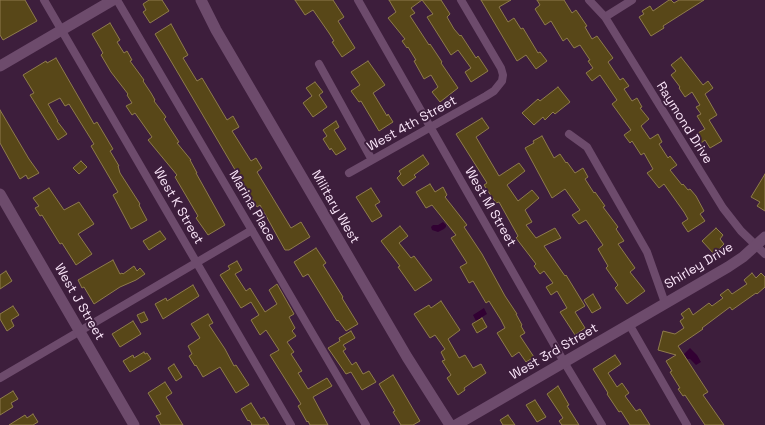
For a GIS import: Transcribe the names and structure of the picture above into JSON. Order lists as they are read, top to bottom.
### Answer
{
  "streets": {
    "street": [
      "Raymond Drive",
      "West 4th Street",
      "West K Street",
      "Marina Place",
      "Military West",
      "West M Street",
      "Shirley Drive",
      "West J Street",
      "West 3rd Street"
    ]
  },
  "crossings": [
    ["Raymond Drive", "Shirley Drive"],
    ["West 4th Street", "West M Street"],
    ["West M Street", "West 3rd Street"],
    ["Shirley Drive", "West 3rd Street"]
  ]
}
